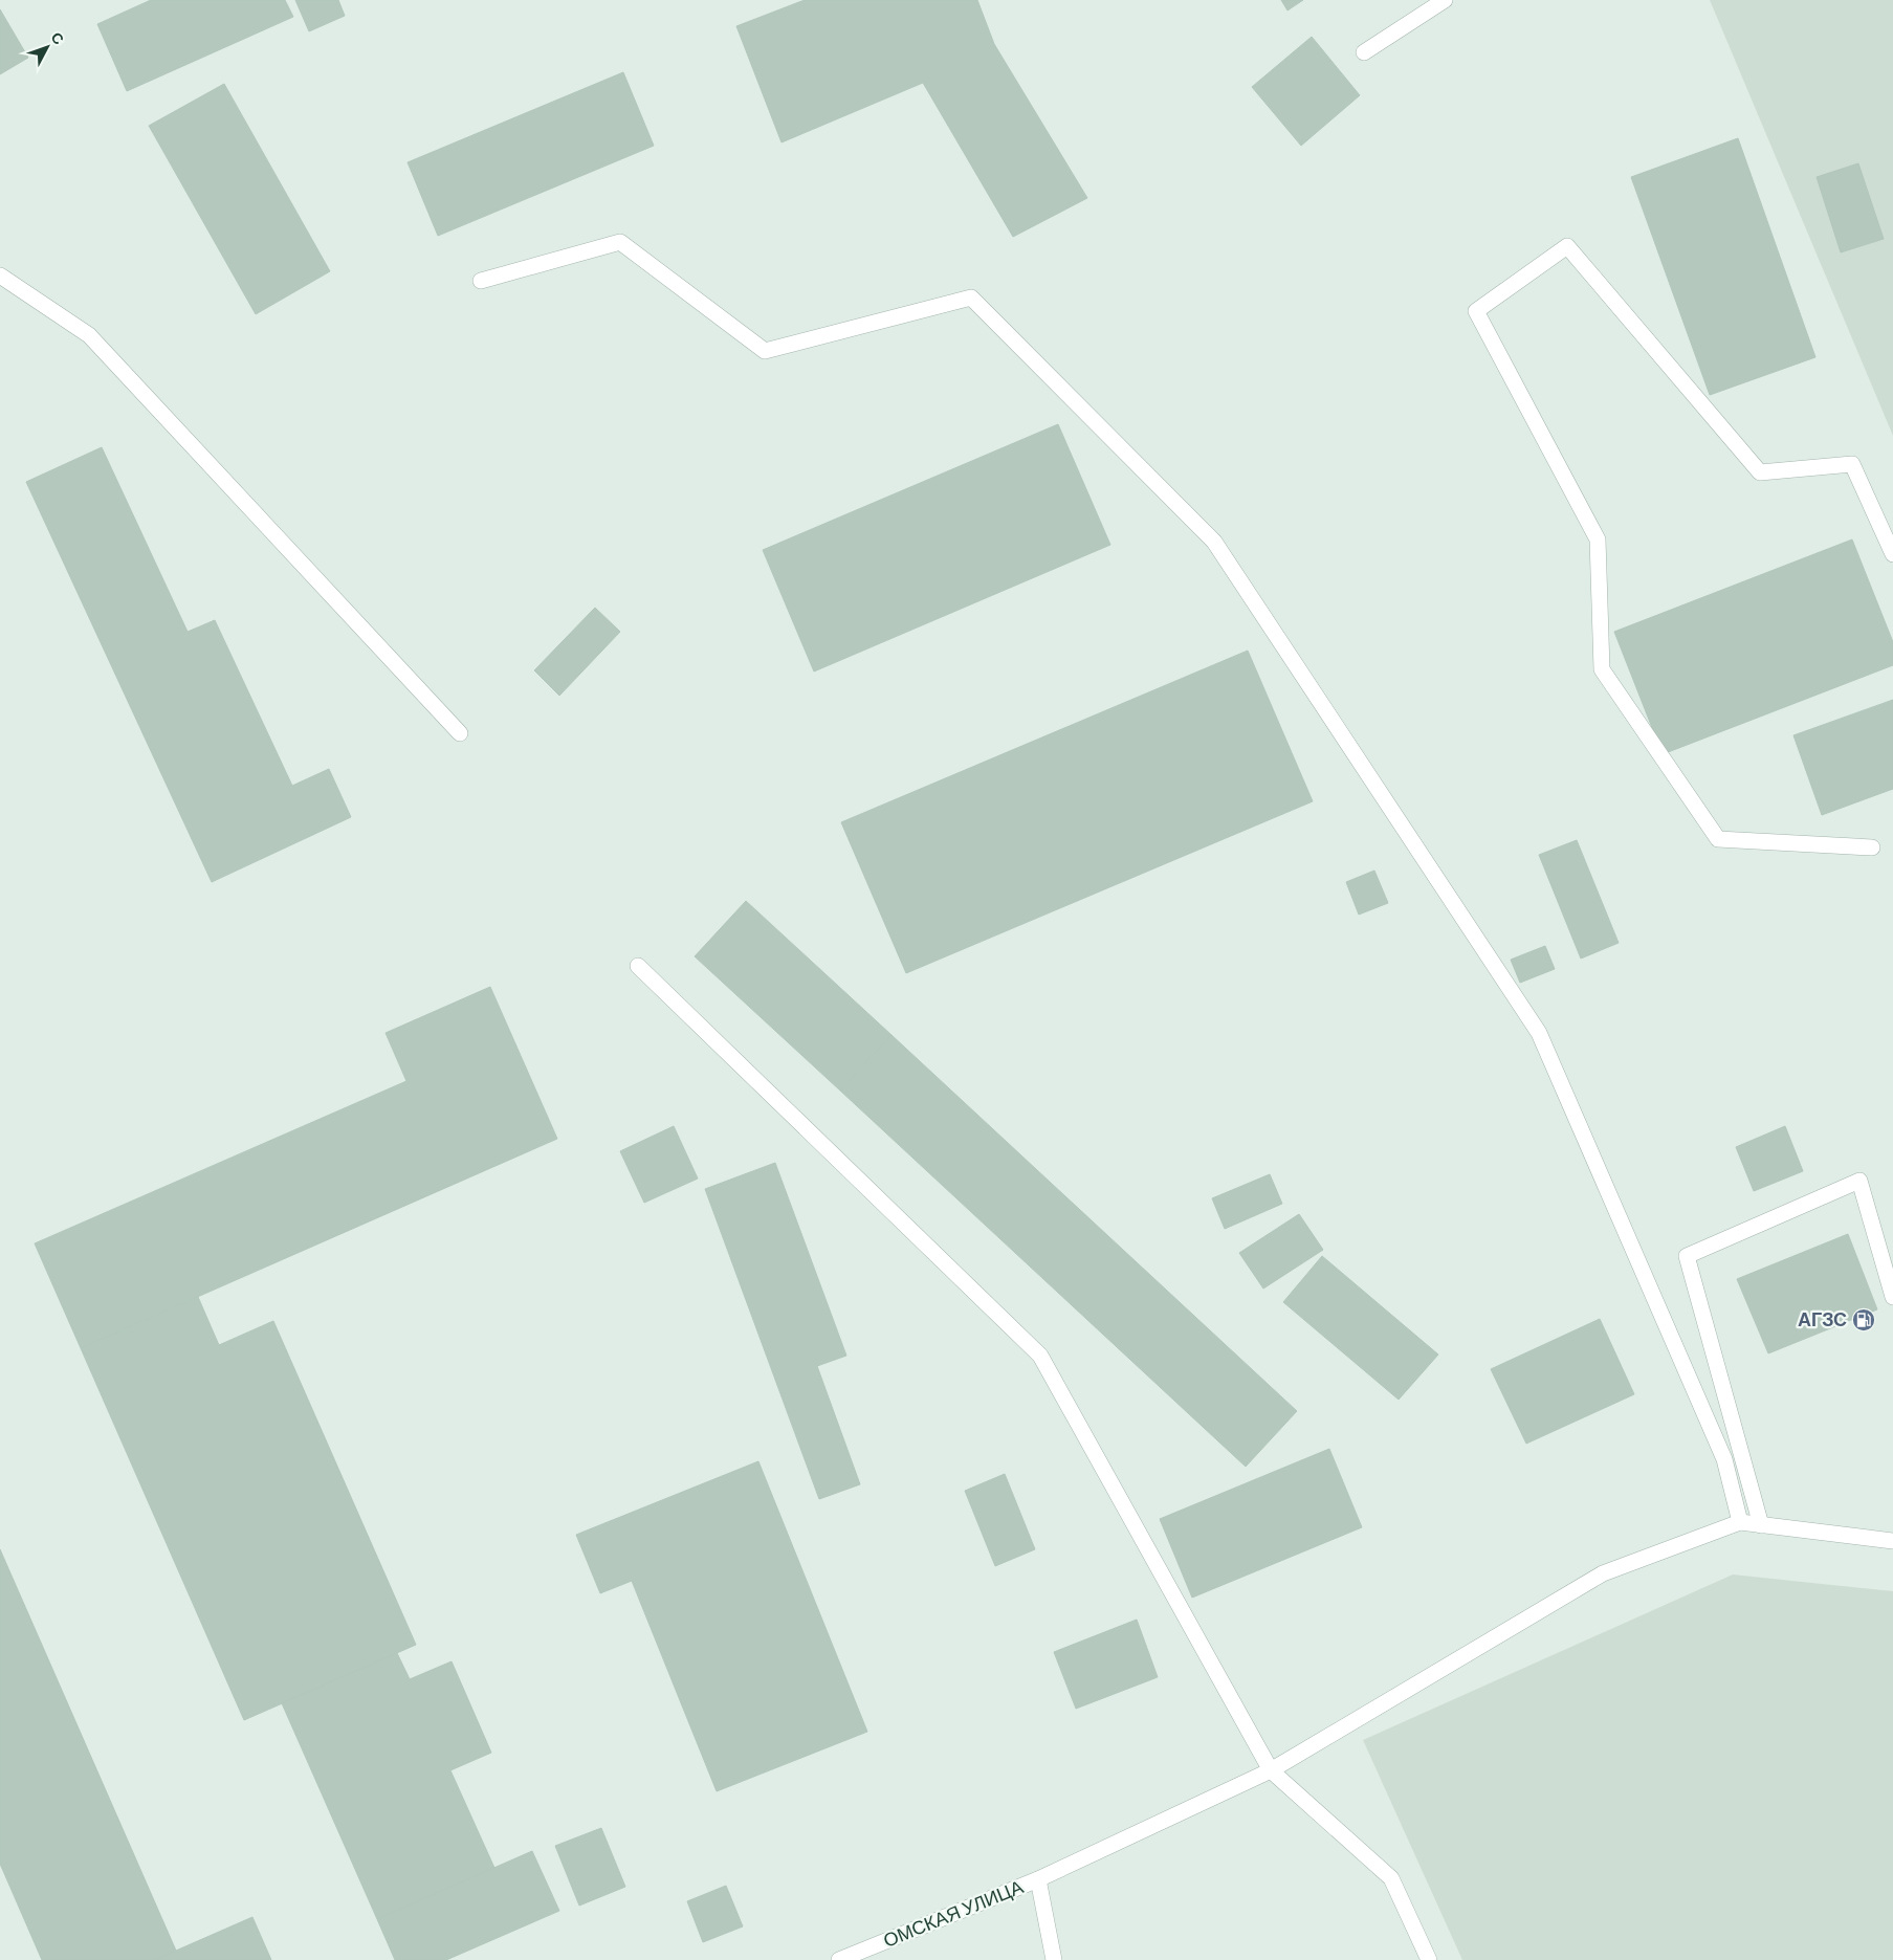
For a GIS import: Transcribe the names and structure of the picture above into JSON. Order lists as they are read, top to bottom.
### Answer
{
  "streets": {
    "street": ["ОМСКАЯ УЛИЦА"]
  },
  "places": {
    "fuel station": ["АГЗС"]
  },
  "north": "top right"
}
